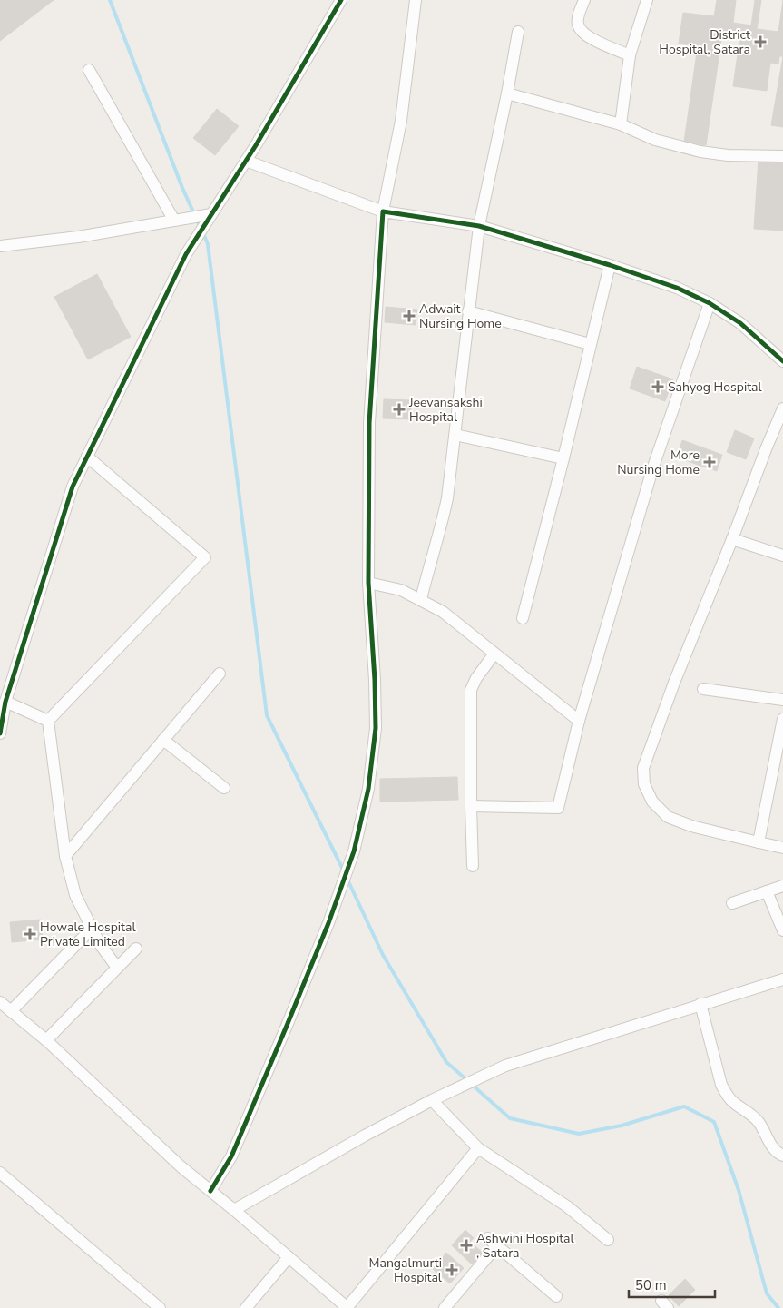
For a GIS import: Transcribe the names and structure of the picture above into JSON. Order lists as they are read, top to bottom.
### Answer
{
  "places": {
    "health": [
      "District Hospital, Satara",
      "Adwait Nursing Home",
      "Sahyog Hospital",
      "Jeevansakshi Hospital",
      "More Nursing Home",
      "Howale Hospital Private Limited",
      "Ashwini Hospital , Satara",
      "Mangalmurti Hospital"
    ]
  },
  "scale_bar": "50 m"
}
